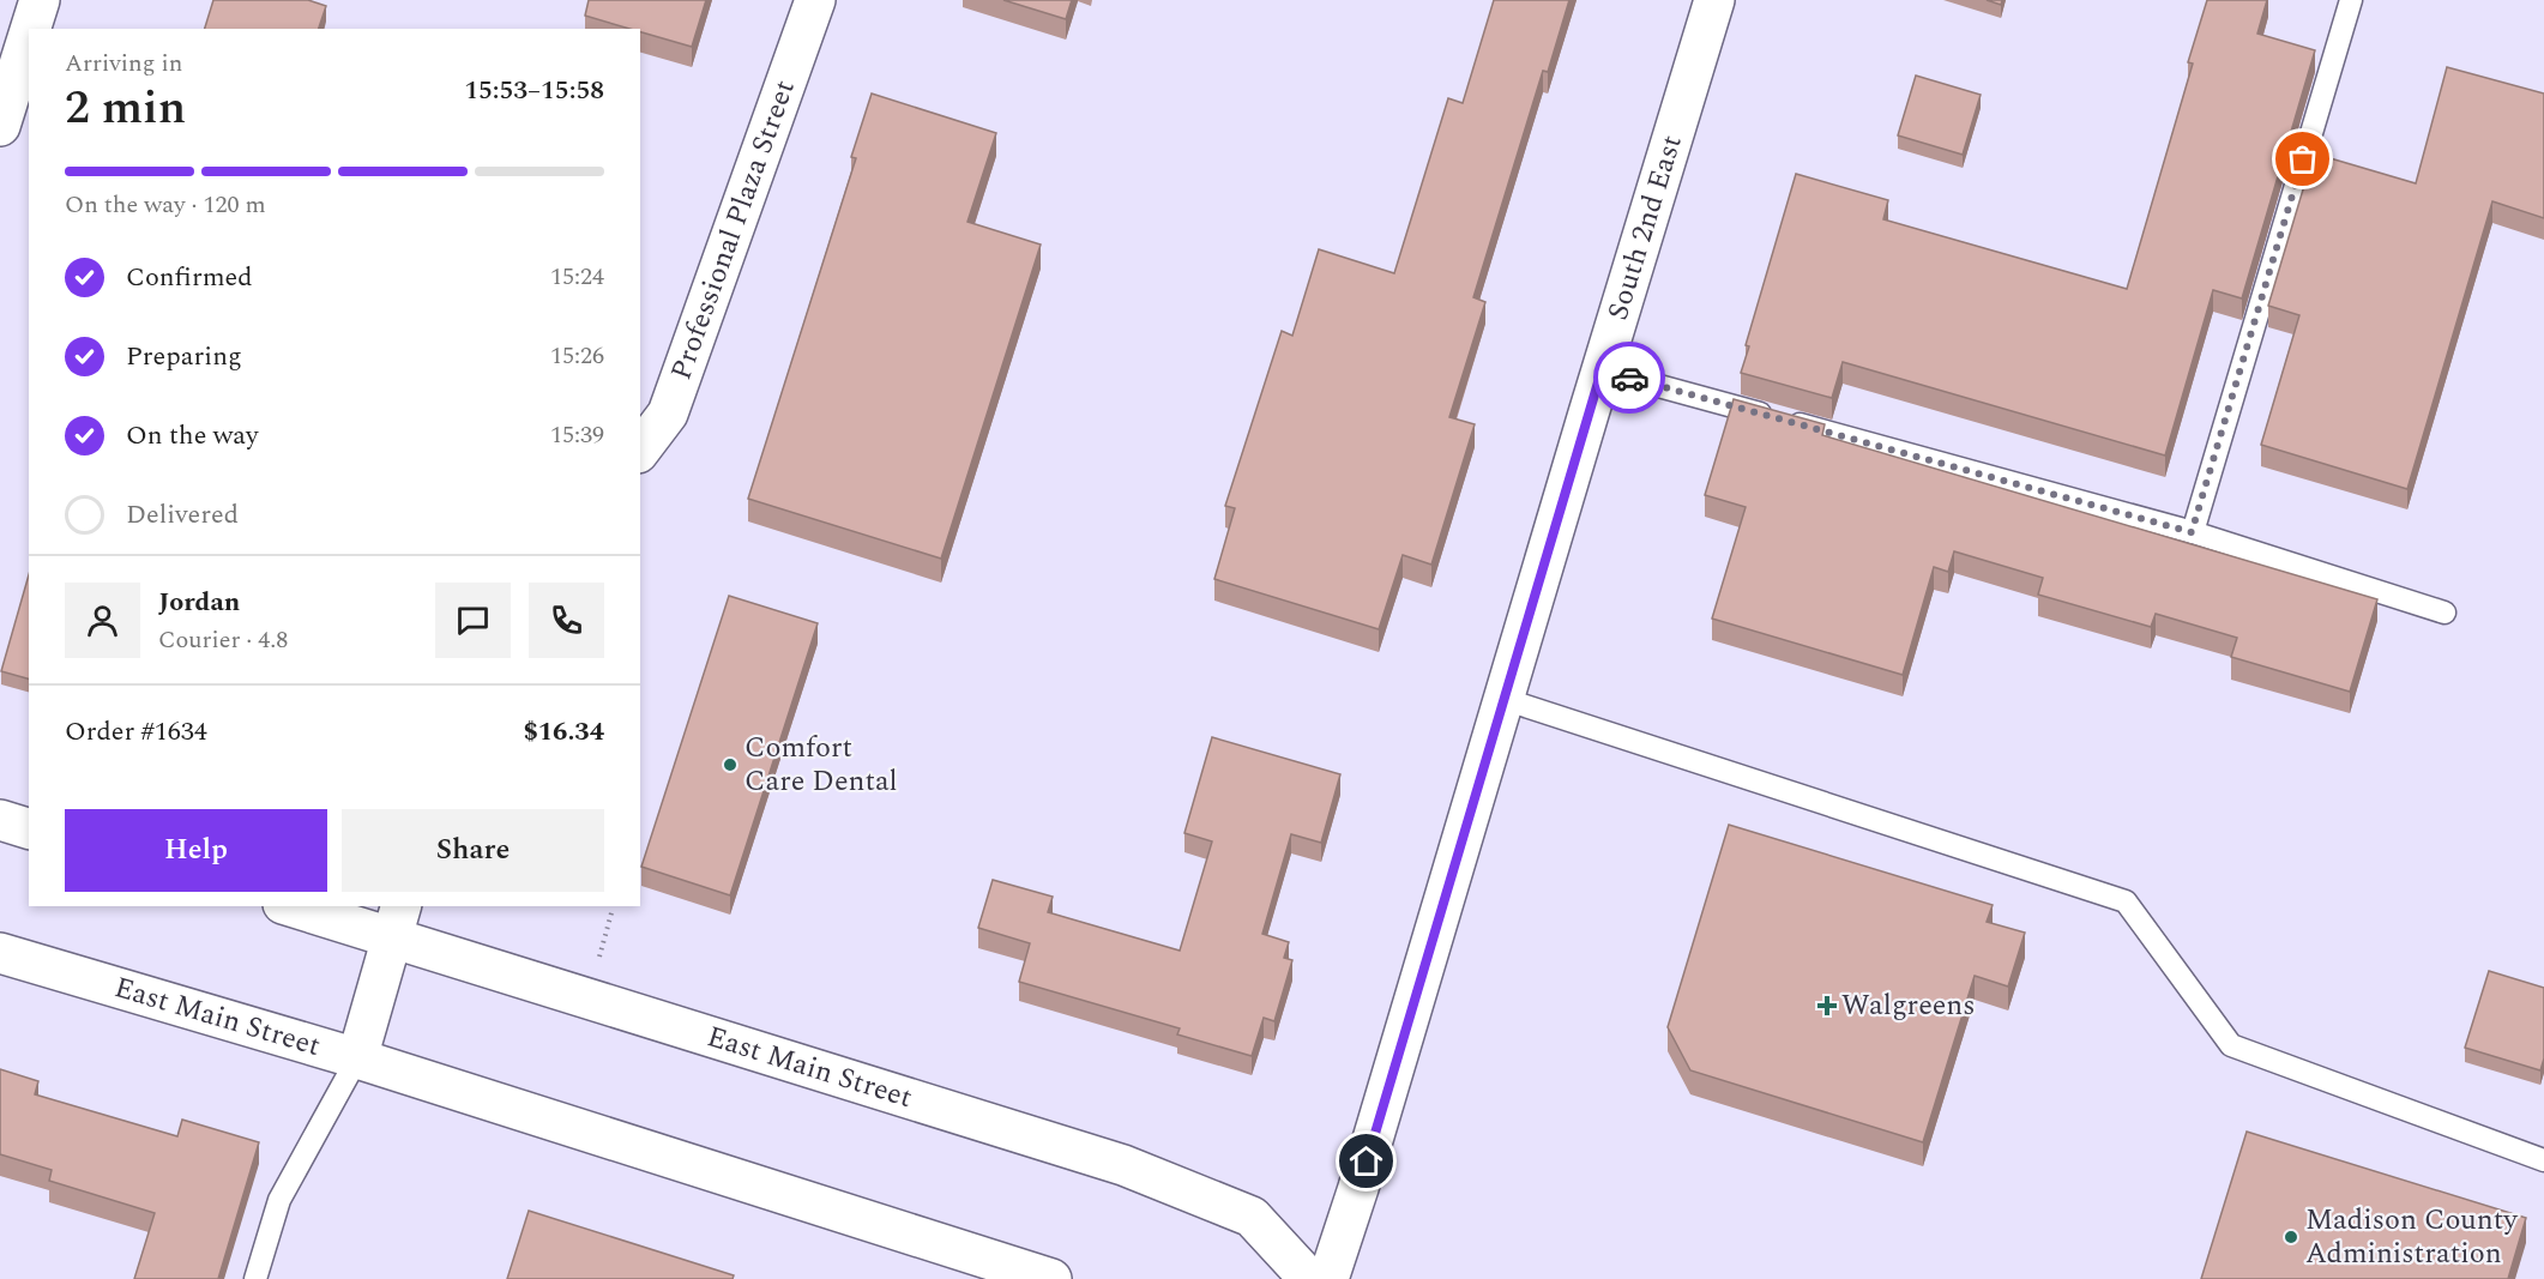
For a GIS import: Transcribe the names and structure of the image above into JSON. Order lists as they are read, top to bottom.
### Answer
{
  "streets": {
    "street": ["South 2nd East", "Professional Plaza Street", "East Main Street"]
  },
  "places": {
    "other": ["Comfort Care Dental", "Madison County Administration"],
    "health": ["Walgreens"]
  },
  "page": {
    "heading": ["2 min", "Arriving in", "15:53–15:58"],
    "panel": [
      "Jordan",
      "Courier · 4.8",
      "Order #1634",
      "$16.34"
    ],
    "bar": "On the way · 120 m",
    "list": [
      ["Confirmed", "15:24"],
      ["Preparing", "15:26"],
      ["On the way", "15:39"],
      "Delivered"
    ],
    "buttons": ["Help", "Share"]
  }
}
